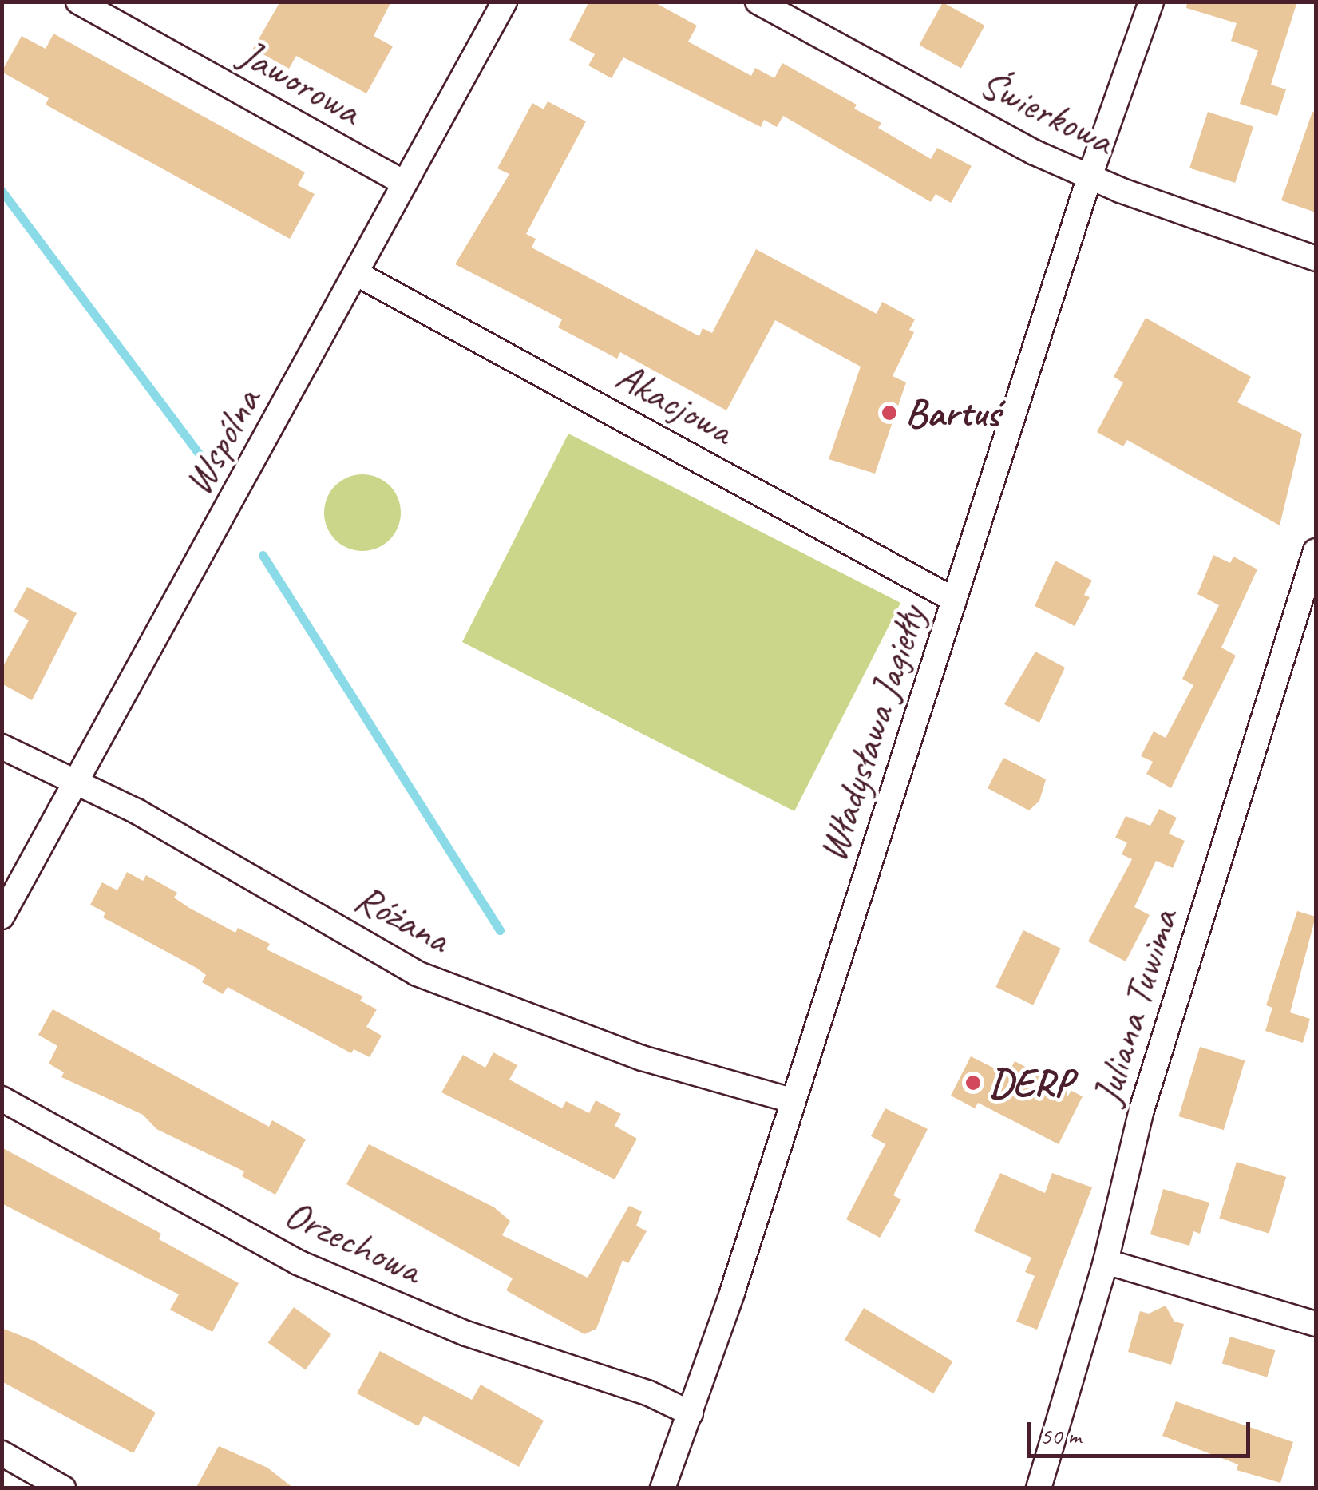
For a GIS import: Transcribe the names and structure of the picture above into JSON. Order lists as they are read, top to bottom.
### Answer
{
  "streets": {
    "street": [
      "Jaworowa",
      "Świerkowa",
      "Akacjowa",
      "Wspólna",
      "Władysława Jagiełły",
      "Różana",
      "Juliana Tuwima",
      "Orzechowa"
    ]
  },
  "crossings": [
    ["Jaworowa", "Wspólna"],
    ["Świerkowa", "Władysława Jagiełły"],
    ["Akacjowa", "Wspólna"],
    ["Akacjowa", "Władysława Jagiełły"],
    ["Wspólna", "Różana"],
    ["Władysława Jagiełły", "Różana"],
    ["Władysława Jagiełły", "Orzechowa"]
  ],
  "places": ["Bartuś", "DERP"],
  "scale_bar": "50 m"
}
